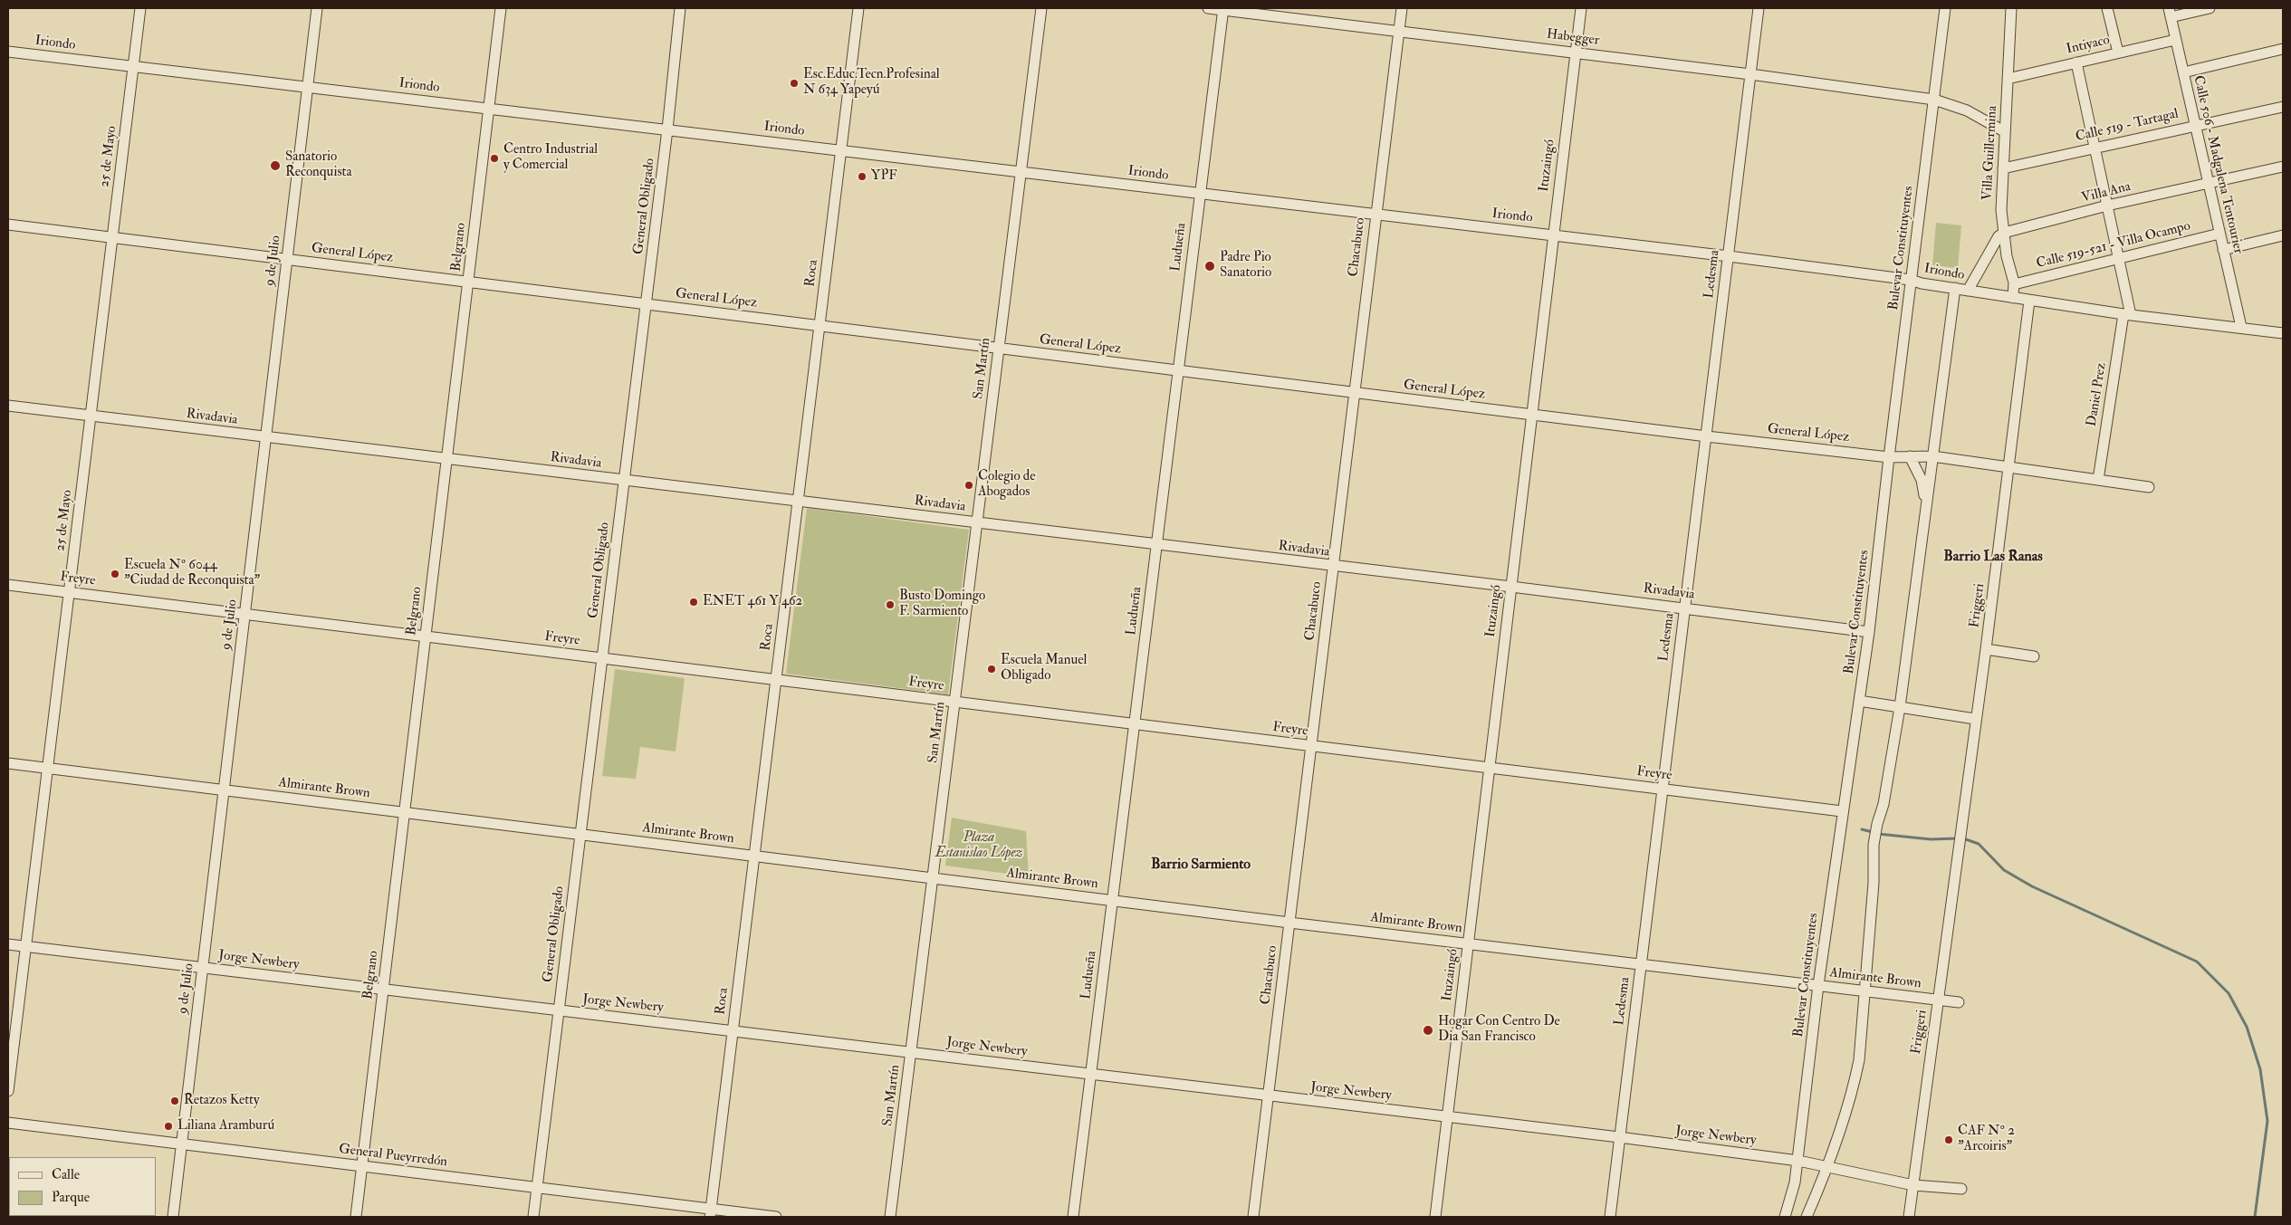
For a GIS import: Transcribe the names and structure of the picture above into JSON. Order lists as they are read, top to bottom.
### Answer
{
  "streets": {
    "street": [
      "Habegger",
      "Iriondo",
      "Intiyaco",
      "Calle 519 - Tartagal",
      "Villa Guillermina",
      "25 de Mayo",
      "Calle 506 - Madgalena Tentourier",
      "Ituzaingó",
      "Villa Ana",
      "General Obligado",
      "Calle 519-521 - Villa Ocampo",
      "Belgrano",
      "Ludueña",
      "Chacabuco",
      "Bulevar Constituyentes",
      "General López",
      "9 de Julio",
      "Roca",
      "Ledesma",
      "San Martín",
      "Daniel Prez",
      "Rivadavia",
      "Freyre",
      "Friggeri",
      "Almirante Brown",
      "Jorge Newbery",
      "General Pueyrredón"
    ]
  },
  "crossings": [
    ["Habegger", "Villa Guillermina"],
    ["Habegger", "Ituzaingó"],
    ["Habegger", "Ludueña"],
    ["Habegger", "Chacabuco"],
    ["Habegger", "Bulevar Constituyentes"],
    ["Habegger", "Ledesma"],
    ["Iriondo", "Villa Guillermina"],
    ["Iriondo", "25 de Mayo"],
    ["Iriondo", "Calle 506 - Madgalena Tentourier"],
    ["Iriondo", "Ituzaingó"],
    ["Iriondo", "General Obligado"],
    ["Iriondo", "Belgrano"],
    ["Iriondo", "Ludueña"],
    ["Iriondo", "Chacabuco"],
    ["Iriondo", "Bulevar Constituyentes"],
    ["Iriondo", "9 de Julio"],
    ["Iriondo", "Roca"],
    ["Iriondo", "Ledesma"],
    ["Iriondo", "San Martín"],
    ["Iriondo", "Daniel Prez"],
    ["Iriondo", "Friggeri"],
    ["Intiyaco", "Villa Guillermina"],
    ["Intiyaco", "Calle 506 - Madgalena Tentourier"],
    ["Calle 519 - Tartagal", "Villa Guillermina"],
    ["Calle 519 - Tartagal", "Calle 506 - Madgalena Tentourier"],
    ["Villa Guillermina", "Villa Ana"],
    ["Villa Guillermina", "Calle 519-521 - Villa Ocampo"],
    ["25 de Mayo", "General López"],
    ["25 de Mayo", "Rivadavia"],
    ["25 de Mayo", "Freyre"],
    ["25 de Mayo", "Almirante Brown"],
    ["25 de Mayo", "Jorge Newbery"],
    ["Calle 506 - Madgalena Tentourier", "Villa Ana"],
    ["Calle 506 - Madgalena Tentourier", "Calle 519-521 - Villa Ocampo"],
    ["Ituzaingó", "General López"],
    ["Ituzaingó", "Rivadavia"],
    ["Ituzaingó", "Freyre"],
    ["Ituzaingó", "Almirante Brown"],
    ["Ituzaingó", "Jorge Newbery"],
    ["General Obligado", "General López"],
    ["General Obligado", "Rivadavia"],
    ["General Obligado", "Freyre"],
    ["General Obligado", "Almirante Brown"],
    ["General Obligado", "Jorge Newbery"],
    ["General Obligado", "General Pueyrredón"],
    ["Belgrano", "General López"],
    ["Belgrano", "Rivadavia"],
    ["Belgrano", "Freyre"],
    ["Belgrano", "Almirante Brown"],
    ["Belgrano", "Jorge Newbery"],
    ["Belgrano", "General Pueyrredón"],
    ["Ludueña", "General López"],
    ["Ludueña", "Rivadavia"],
    ["Ludueña", "Freyre"],
    ["Ludueña", "Almirante Brown"],
    ["Ludueña", "Jorge Newbery"],
    ["Chacabuco", "General López"],
    ["Chacabuco", "Rivadavia"],
    ["Chacabuco", "Freyre"],
    ["Chacabuco", "Almirante Brown"],
    ["Chacabuco", "Jorge Newbery"],
    ["Bulevar Constituyentes", "General López"],
    ["Bulevar Constituyentes", "Rivadavia"],
    ["Bulevar Constituyentes", "Freyre"],
    ["Bulevar Constituyentes", "Almirante Brown"],
    ["Bulevar Constituyentes", "Jorge Newbery"],
    ["General López", "9 de Julio"],
    ["General López", "Roca"],
    ["General López", "Ledesma"],
    ["General López", "San Martín"],
    ["General López", "Daniel Prez"],
    ["General López", "Friggeri"],
    ["9 de Julio", "Rivadavia"],
    ["9 de Julio", "Freyre"],
    ["9 de Julio", "Almirante Brown"],
    ["9 de Julio", "Jorge Newbery"],
    ["9 de Julio", "General Pueyrredón"],
    ["Roca", "Rivadavia"],
    ["Roca", "Freyre"],
    ["Roca", "Almirante Brown"],
    ["Roca", "Jorge Newbery"],
    ["Roca", "General Pueyrredón"],
    ["Ledesma", "Rivadavia"],
    ["Ledesma", "Freyre"],
    ["Ledesma", "Almirante Brown"],
    ["Ledesma", "Jorge Newbery"],
    ["San Martín", "Rivadavia"],
    ["San Martín", "Freyre"],
    ["San Martín", "Almirante Brown"],
    ["San Martín", "Jorge Newbery"],
    ["Friggeri", "Almirante Brown"],
    ["Friggeri", "Jorge Newbery"]
  ],
  "districts": ["Barrio Las Ranas", "Barrio Sarmiento"],
  "parks": ["Plaza Estanislao López"],
  "places": [
    "Esc.Educ.Tecn.Profesinal N 634 Yapeyú",
    "Centro Industrial y Comercial",
    "Sanatorio Reconquista",
    "YPF",
    "Padre Pio Sanatorio",
    "Colegio de Abogados",
    "Escuela Nº 6044 \"Ciudad de Reconquista\"",
    "ENET 461 Y 462",
    "Busto Domingo F. Sarmiento",
    "Escuela Manuel Obligado",
    "Hogar Con Centro De Dia San Francisco",
    "Retazos Ketty",
    "Liliana Aramburú",
    "CAF Nº 2 \"Arcoiris\""
  ],
  "legend": ["Calle", "Parque"]
}
